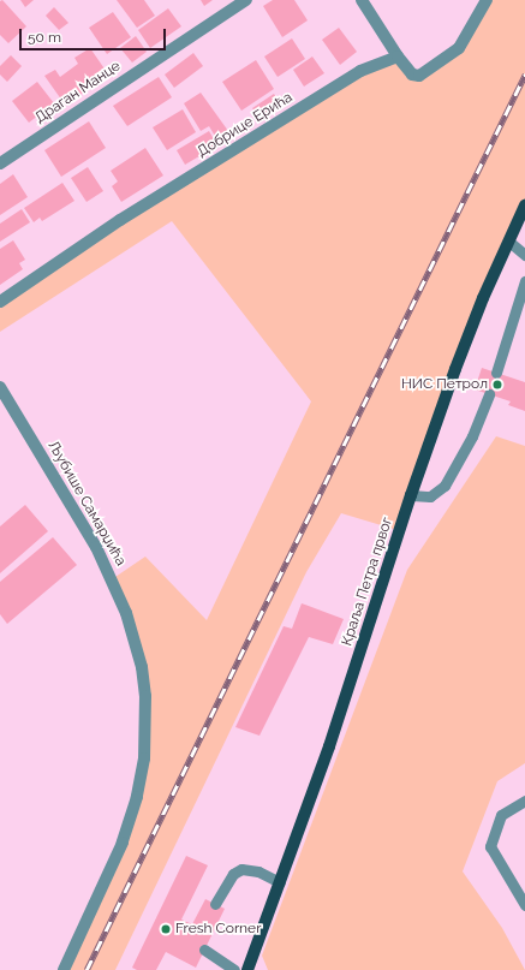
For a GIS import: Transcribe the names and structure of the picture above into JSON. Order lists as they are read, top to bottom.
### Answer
{
  "streets": {
    "main road": ["Краља Петра првог"],
    "street": ["Драган Манце", "Добрице Ерића", "Љубише Самарџића"]
  },
  "places": ["НИС Петрол", "Fresh Corner"],
  "scale_bar": "50 m"
}
